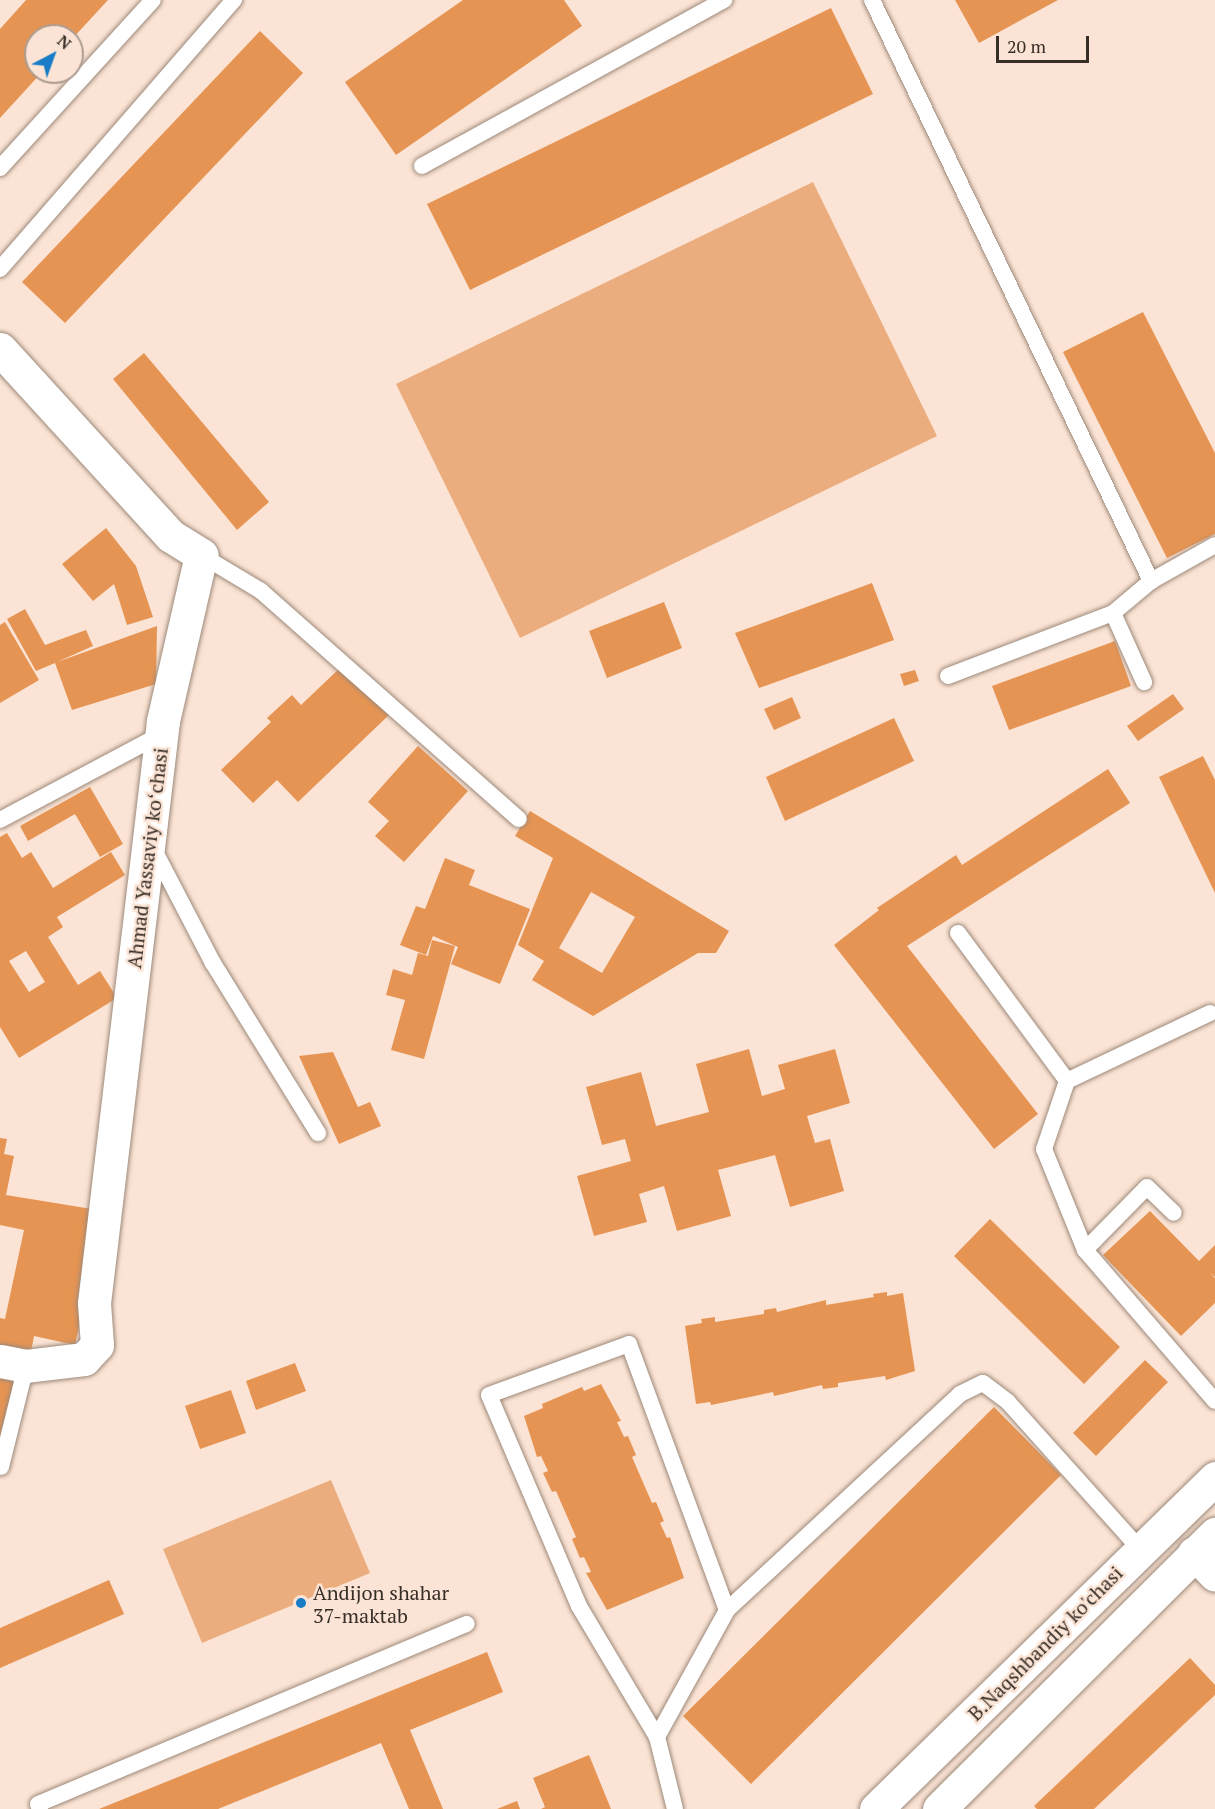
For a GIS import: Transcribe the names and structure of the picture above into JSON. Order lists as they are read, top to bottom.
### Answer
{
  "streets": {
    "street": ["Ahmad Yassaviy koʻchasi", "B.Naqshbandiy ko'chasi"]
  },
  "places": ["Andijon shahar 37-maktab"],
  "scale_bar": "20 m",
  "north": "top right"
}
